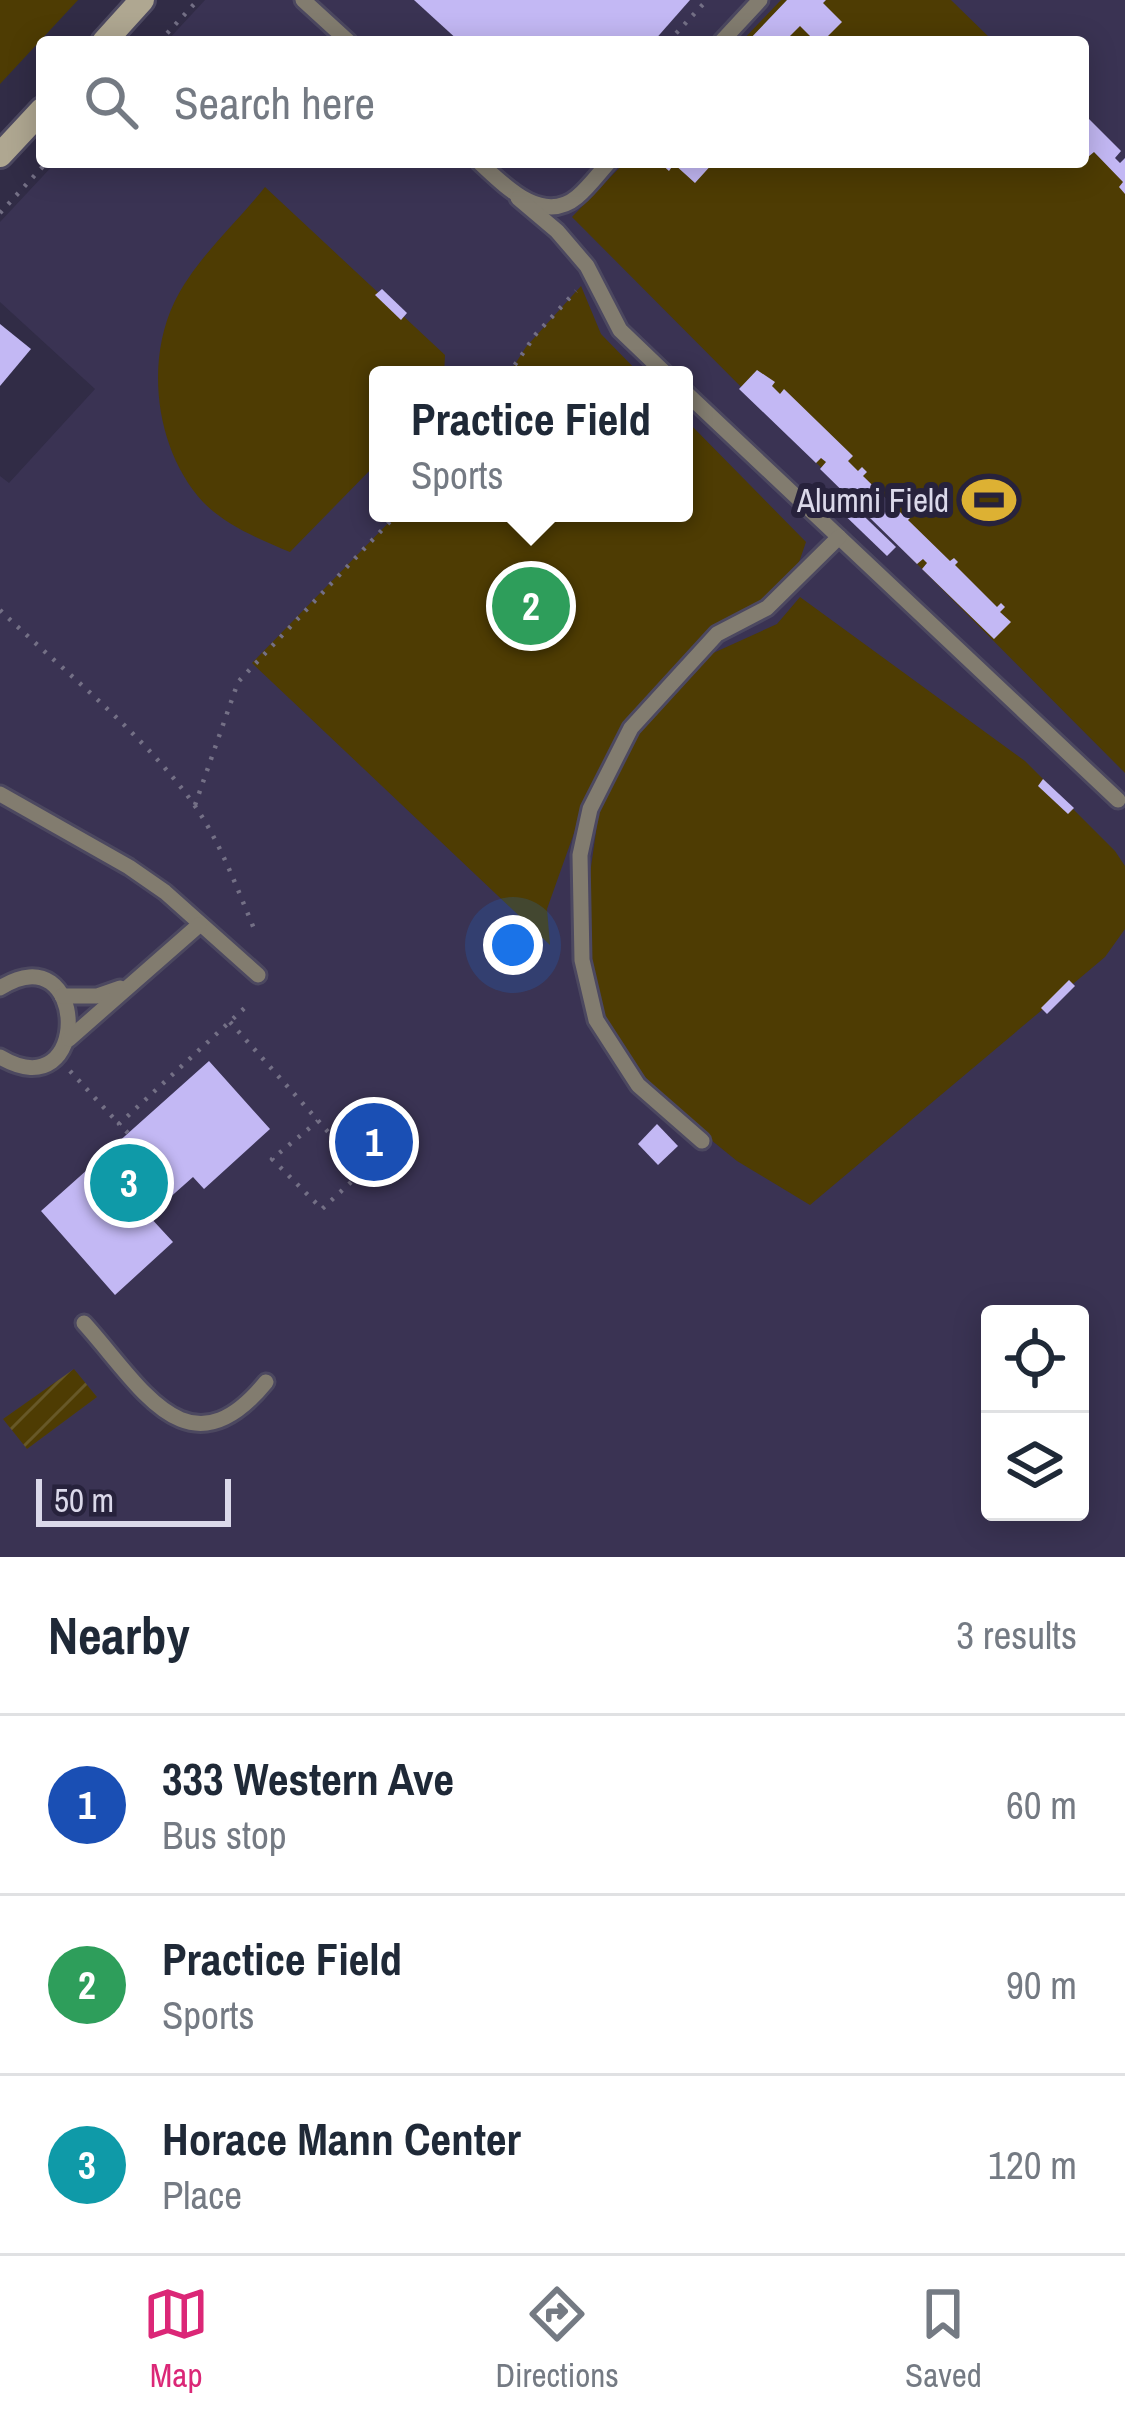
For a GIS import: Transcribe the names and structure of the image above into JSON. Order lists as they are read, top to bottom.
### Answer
{
  "places": {
    "sports": ["Alumni Field"]
  },
  "scale_bar": "50 m",
  "page": {
    "search": "Search here",
    "popup": ["Practice Field", "Sports"],
    "pins": ["2", "1", "3"],
    "scale": "50 m",
    "heading": ["Nearby", "3 results"],
    "list": [
      {
        "mark": "1",
        "name": "333 Western Ave",
        "note": "Bus stop",
        "value": "60 m"
      },
      {
        "mark": "2",
        "name": "Practice Field",
        "note": "Sports",
        "value": "90 m"
      },
      {
        "mark": "3",
        "name": "Horace Mann Center",
        "note": "Place",
        "value": "120 m"
      }
    ],
    "nav": ["Map", "Directions", "Saved"]
  }
}
